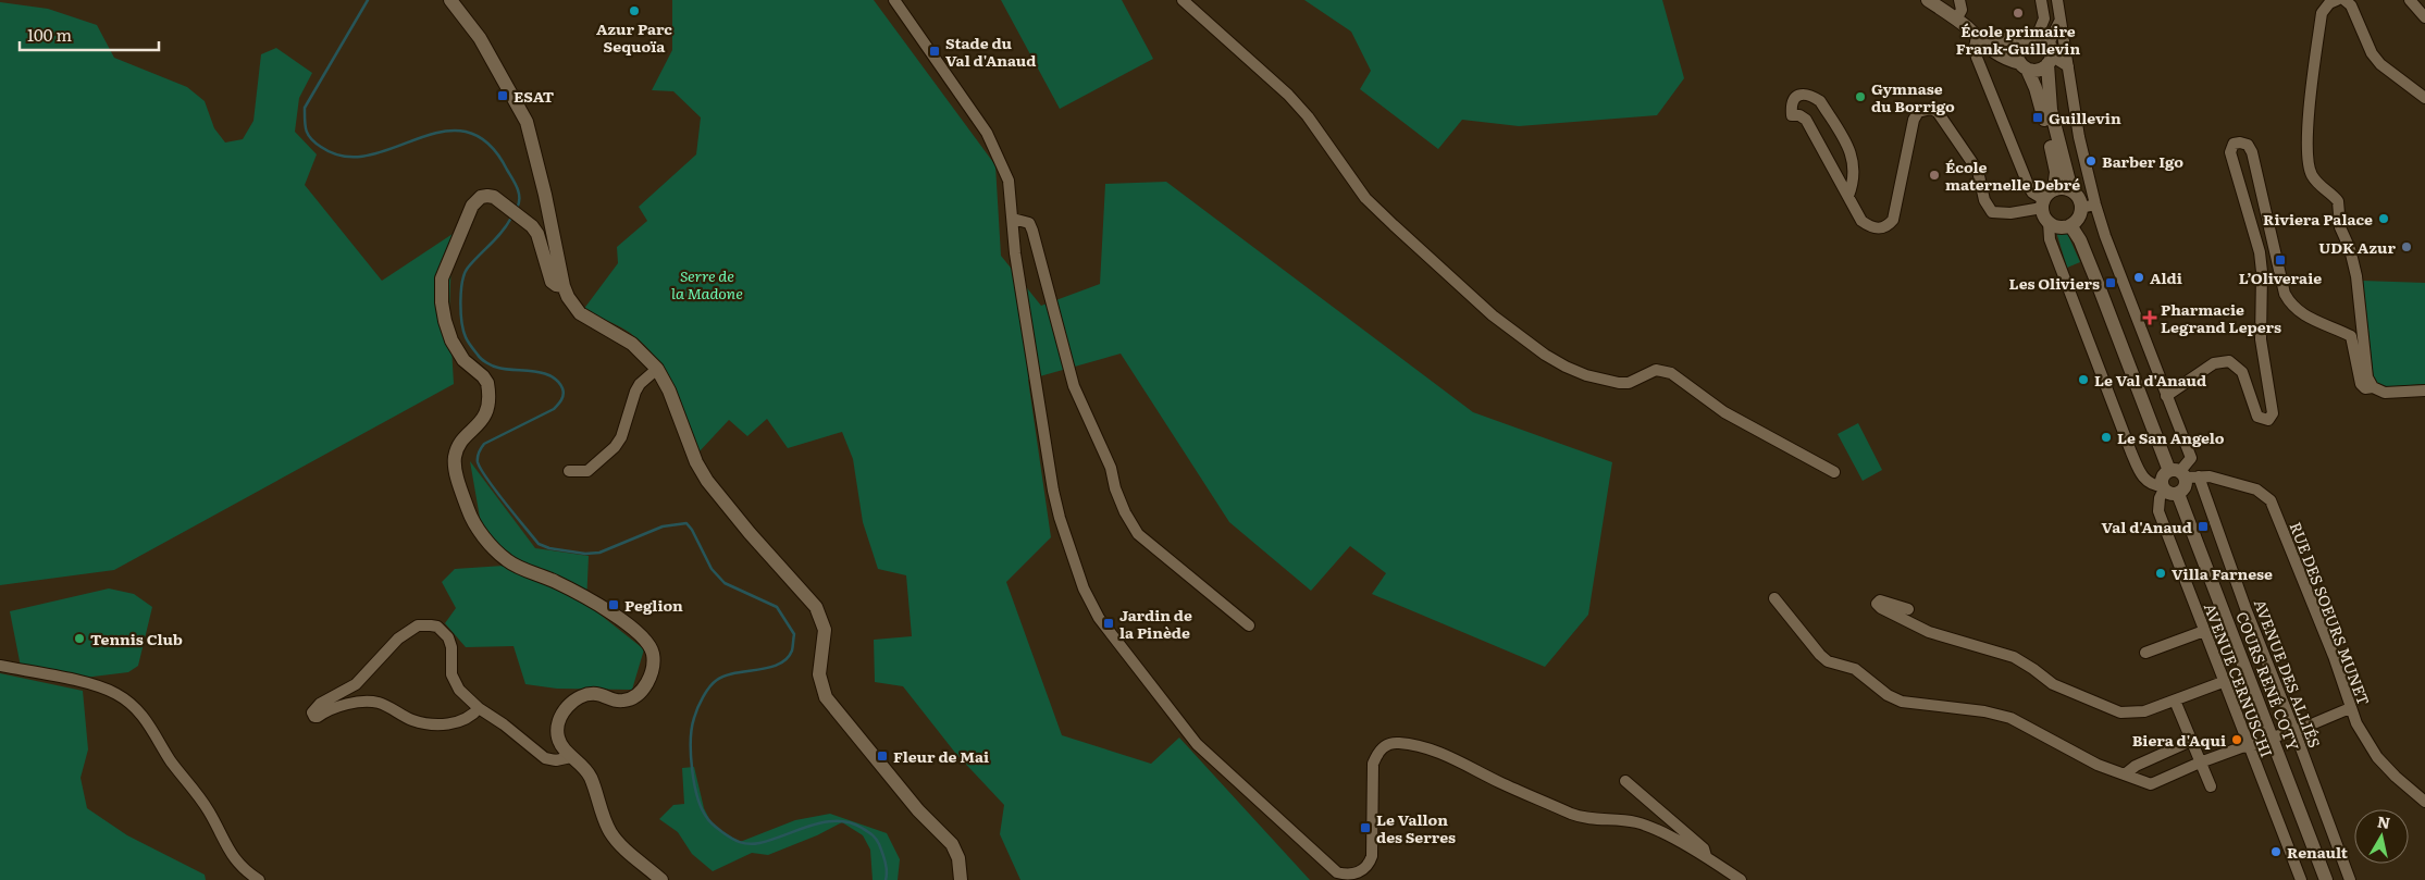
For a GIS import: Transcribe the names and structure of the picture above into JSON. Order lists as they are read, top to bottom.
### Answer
{
  "streets": {
    "street": [
      "RUE DES SOEURS MUNET",
      "AVENUE DES ALLIÉS",
      "AVENUE CERNUSCHI",
      "COURS RENÉ COTY"
    ]
  },
  "crossings": [
    ["RUE DES SOEURS MUNET", "AVENUE DES ALLIÉS"]
  ],
  "parks": ["Serre de la Madone"],
  "places": {
    "other": [
      "Azur Parc Sequoïa",
      "École primaire Frank-Guillevin",
      "Gymnase du Borrigo",
      "Barber Igo",
      "École maternelle Debré",
      "Riviera Palace",
      "UDK Azur",
      "Aldi",
      "Le Val d'Anaud",
      "Le San Angelo",
      "Villa Farnese",
      "Tennis Club",
      "Biera d'Aqui",
      "Renault"
    ],
    "transit": [
      "Stade du Val d'Anaud",
      "ESAT",
      "Guillevin",
      "L’Oliveraie",
      "Les Oliviers",
      "Val d'Anaud",
      "Peglion",
      "Jardin de la Pinède",
      "Fleur de Mai",
      "Le Vallon des Serres"
    ],
    "health": ["Pharmacie Legrand Lepers"]
  },
  "scale_bar": "100 m",
  "north": "top"
}
